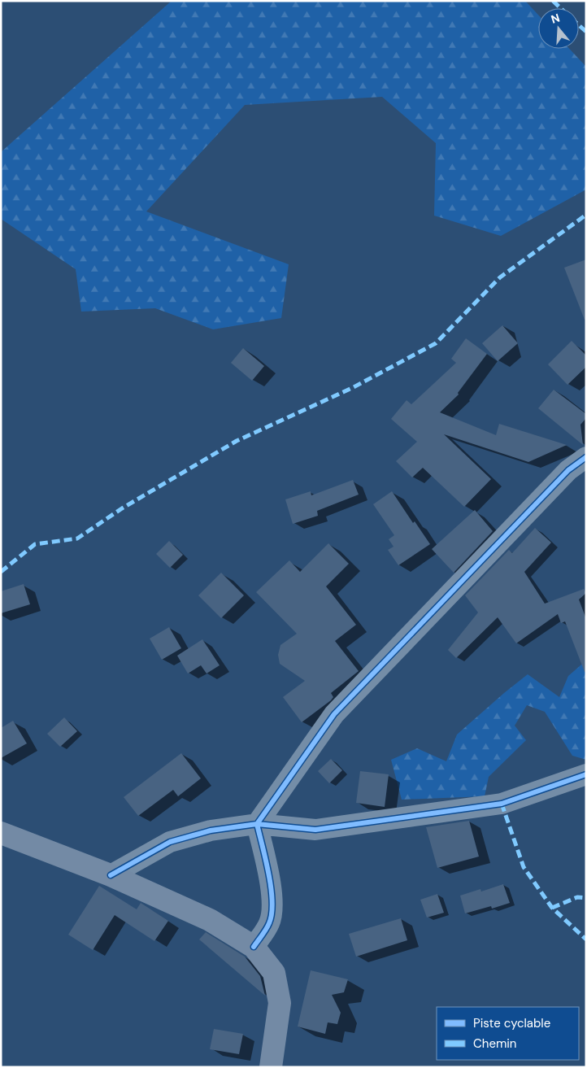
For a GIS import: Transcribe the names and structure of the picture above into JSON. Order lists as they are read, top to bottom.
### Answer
{
  "legend": ["Piste cyclable", "Chemin"],
  "north": "top"
}
